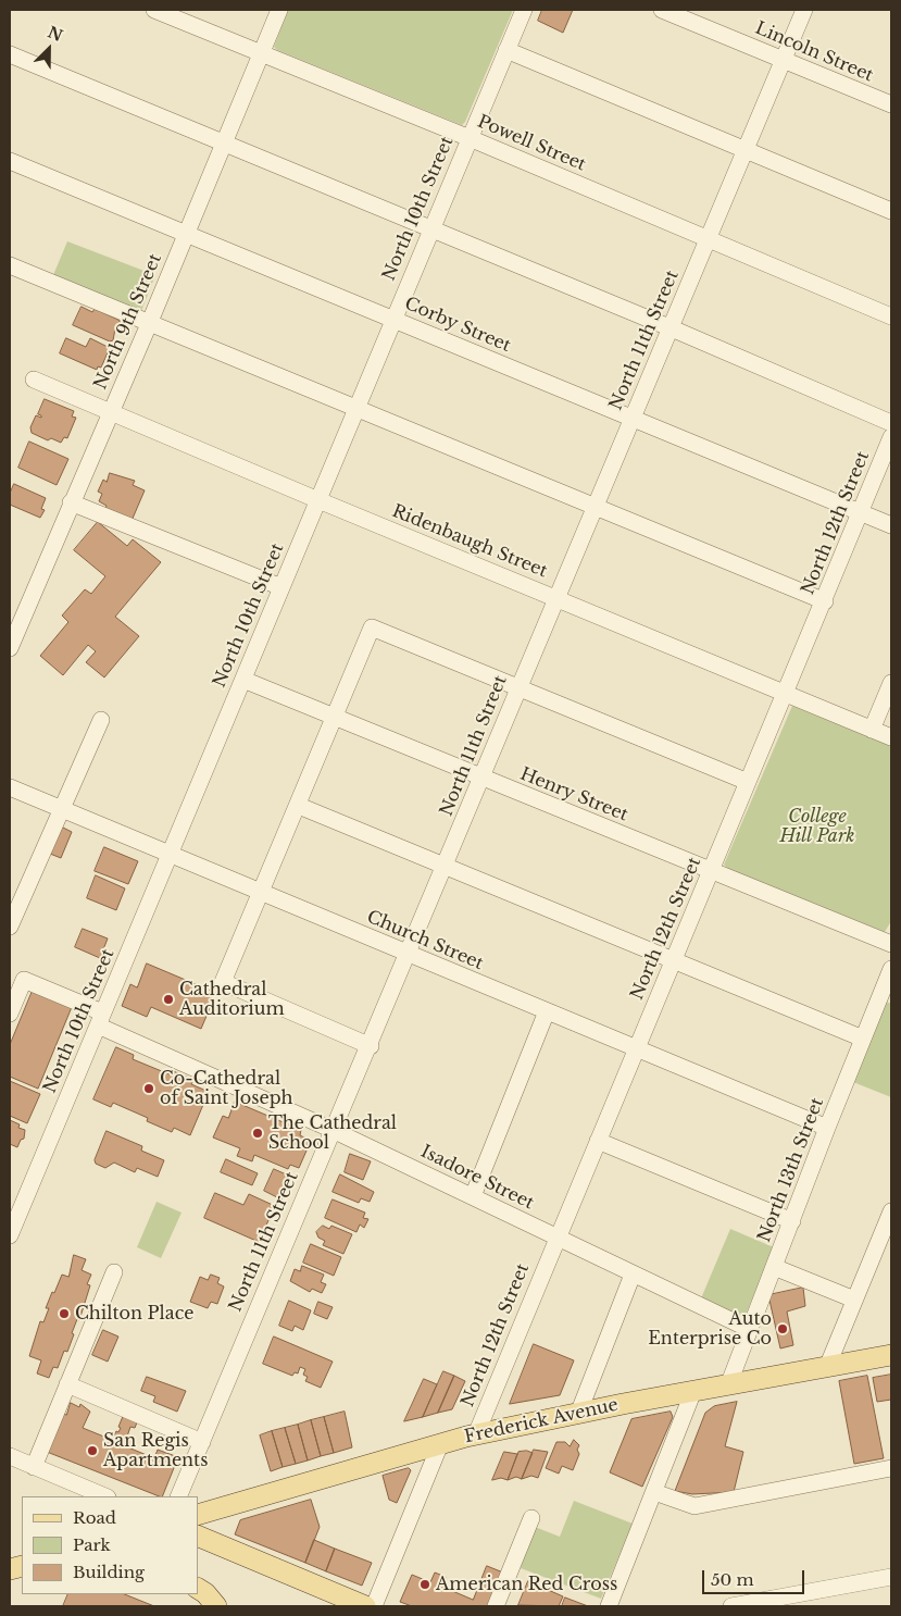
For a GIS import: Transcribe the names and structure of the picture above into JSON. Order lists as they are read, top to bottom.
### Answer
{
  "streets": {
    "main road": ["Frederick Avenue"],
    "street": [
      "Lincoln Street",
      "Powell Street",
      "North 10th Street",
      "North 9th Street",
      "Corby Street",
      "North 11th Street",
      "North 12th Street",
      "Ridenbaugh Street",
      "Henry Street",
      "Church Street",
      "North 13th Street",
      "Isadore Street"
    ]
  },
  "crossings": [
    ["Lincoln Street", "North 11th Street"],
    ["Powell Street", "North 10th Street"],
    ["Powell Street", "North 9th Street"],
    ["Powell Street", "North 11th Street"],
    ["North 10th Street", "Corby Street"],
    ["North 10th Street", "Ridenbaugh Street"],
    ["North 10th Street", "Henry Street"],
    ["North 10th Street", "Church Street"],
    ["North 10th Street", "Isadore Street"],
    ["North 9th Street", "Corby Street"],
    ["North 9th Street", "Ridenbaugh Street"],
    ["Corby Street", "North 11th Street"],
    ["Corby Street", "North 12th Street"],
    ["North 11th Street", "Ridenbaugh Street"],
    ["North 11th Street", "Henry Street"],
    ["North 11th Street", "Church Street"],
    ["North 11th Street", "Isadore Street"],
    ["North 12th Street", "Ridenbaugh Street"],
    ["North 12th Street", "Henry Street"],
    ["North 12th Street", "Church Street"],
    ["North 12th Street", "Isadore Street"],
    ["North 12th Street", "Frederick Avenue"],
    ["Church Street", "North 13th Street"],
    ["North 13th Street", "Isadore Street"],
    ["North 13th Street", "Frederick Avenue"]
  ],
  "parks": ["College Hill Park"],
  "places": [
    "Cathedral Auditorium",
    "Co-Cathedral of Saint Joseph",
    "The Cathedral School",
    "Chilton Place",
    "Auto Enterprise Co",
    "San Regis Apartments",
    "American Red Cross"
  ],
  "legend": ["Road", "Park", "Building"],
  "scale_bar": "50 m",
  "north": "top right"
}
